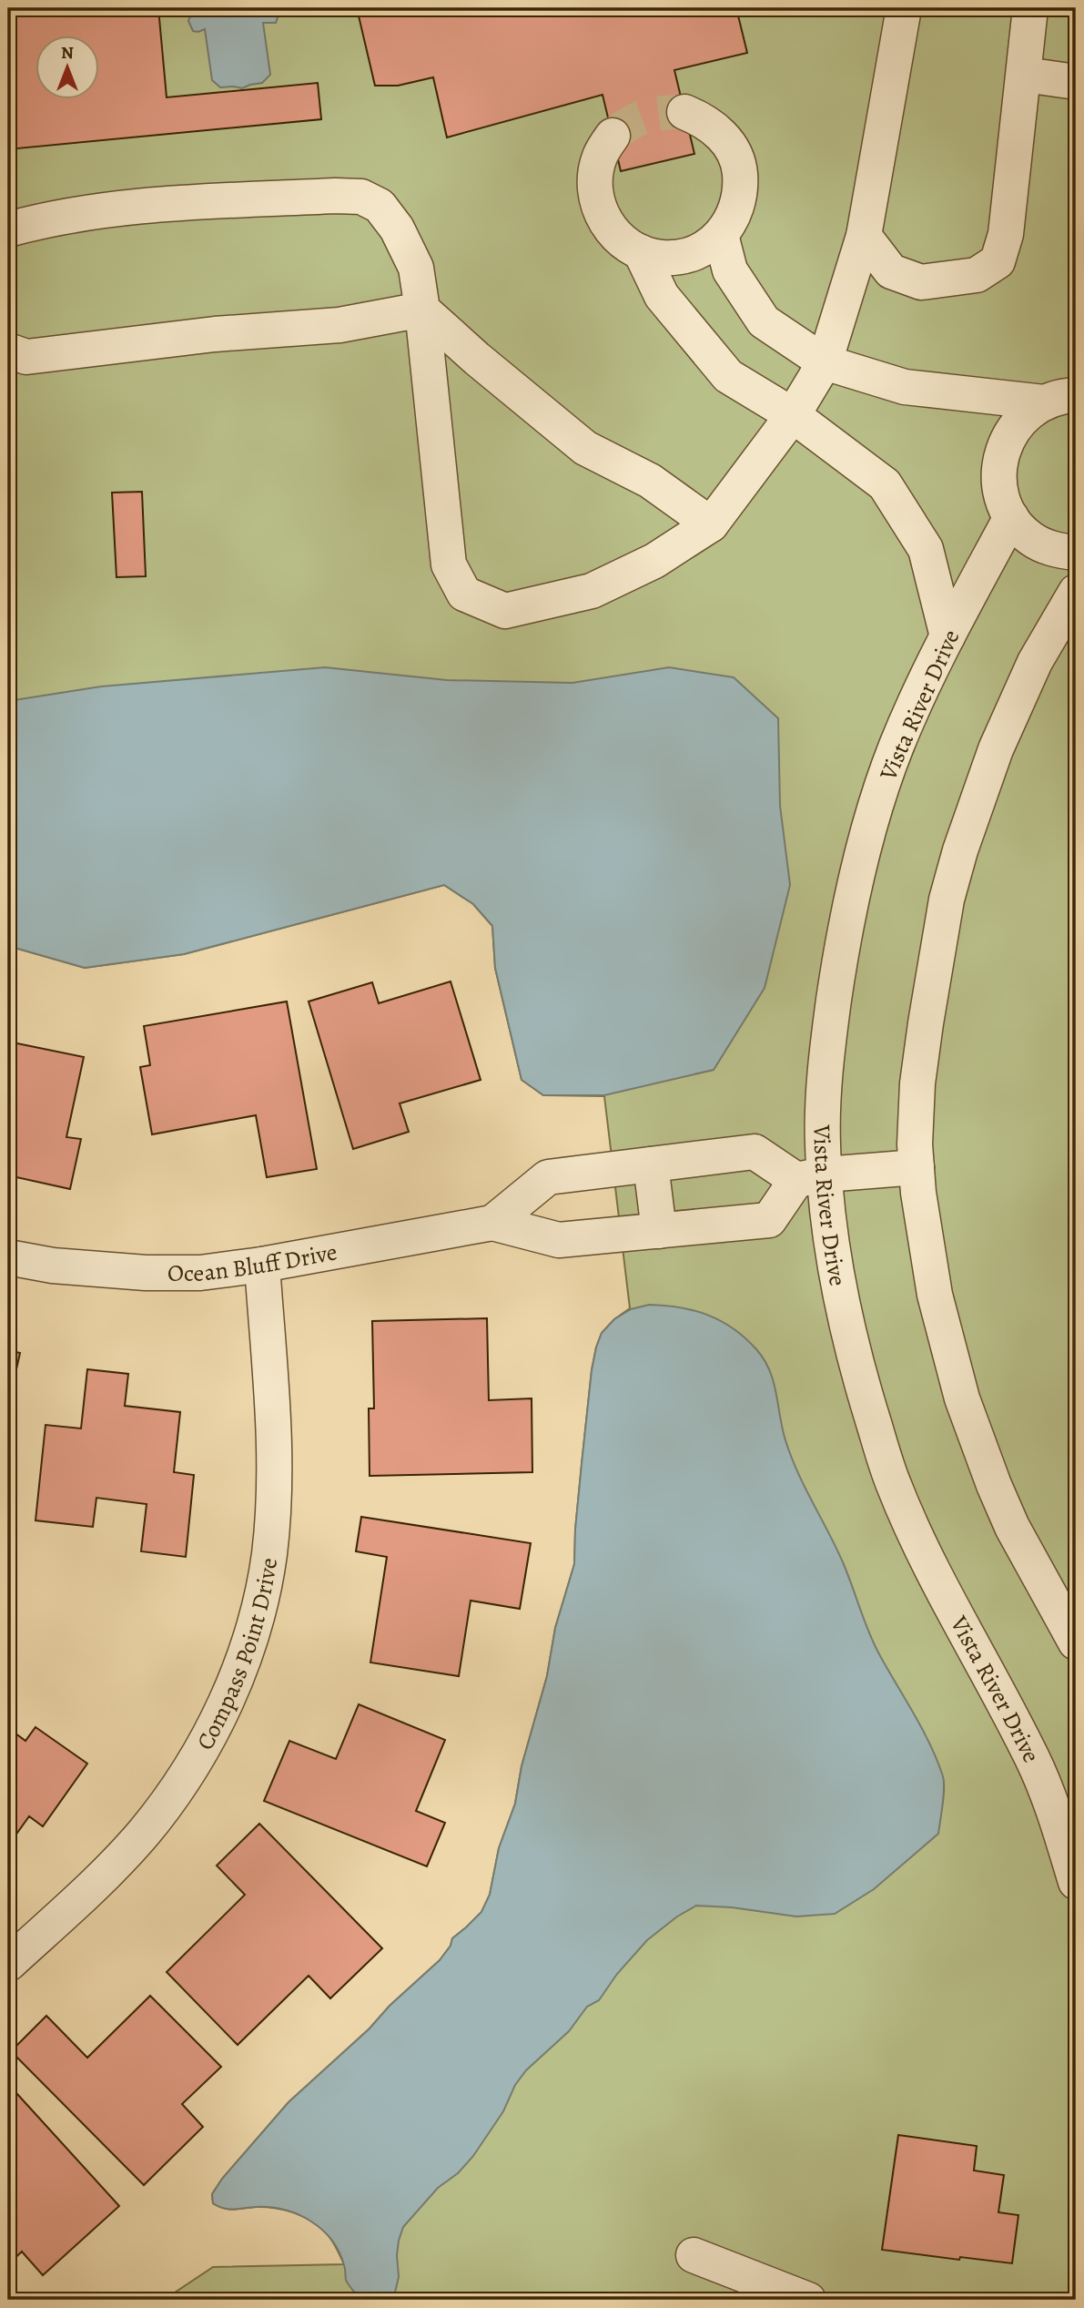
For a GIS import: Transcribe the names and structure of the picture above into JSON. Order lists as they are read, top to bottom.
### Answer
{
  "streets": {
    "street": ["Vista River Drive", "Ocean Bluff Drive", "Compass Point Drive"]
  },
  "crossings": [
    ["Vista River Drive", "Ocean Bluff Drive"],
    ["Ocean Bluff Drive", "Compass Point Drive"]
  ],
  "north": "top"
}
